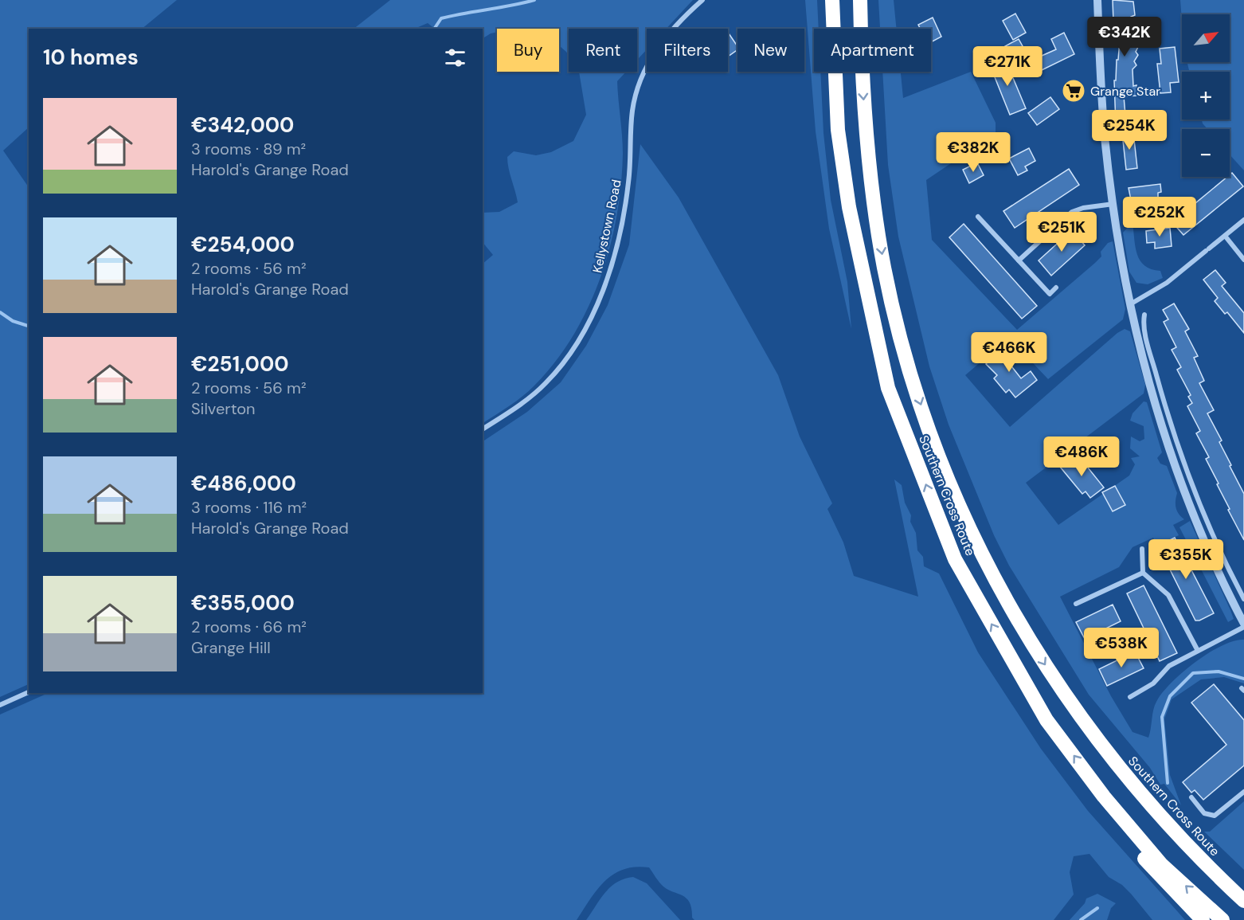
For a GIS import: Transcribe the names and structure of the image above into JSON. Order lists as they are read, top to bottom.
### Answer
{
  "streets": {
    "highway": ["Southern Cross Route"],
    "street": ["Kellystown Road"]
  },
  "places": {
    "supermarket": ["Grange Star"]
  },
  "north": "top right",
  "page": {
    "map_buttons": ["+", "−"],
    "price": [
      "€342K",
      "€271K",
      "€254K",
      "€382K",
      "€252K",
      "€251K",
      "€466K",
      "€486K",
      "€355K",
      "€538K"
    ],
    "chip": [
      "Buy",
      "Rent",
      "Filters",
      "New",
      "Apartment"
    ],
    "heading": "10 homes",
    "list": [
      {
        "name": "€342,000",
        "note": "3 rooms · 89 m² · Harold's Grange Road"
      },
      {
        "name": "€254,000",
        "note": "2 rooms · 56 m² · Harold's Grange Road"
      },
      {
        "name": "€251,000",
        "note": "2 rooms · 56 m² · Silverton"
      },
      {
        "name": "€486,000",
        "note": "3 rooms · 116 m² · Harold's Grange Road"
      },
      {
        "name": "€355,000",
        "note": "2 rooms · 66 m² · Grange Hill"
      }
    ]
  }
}
